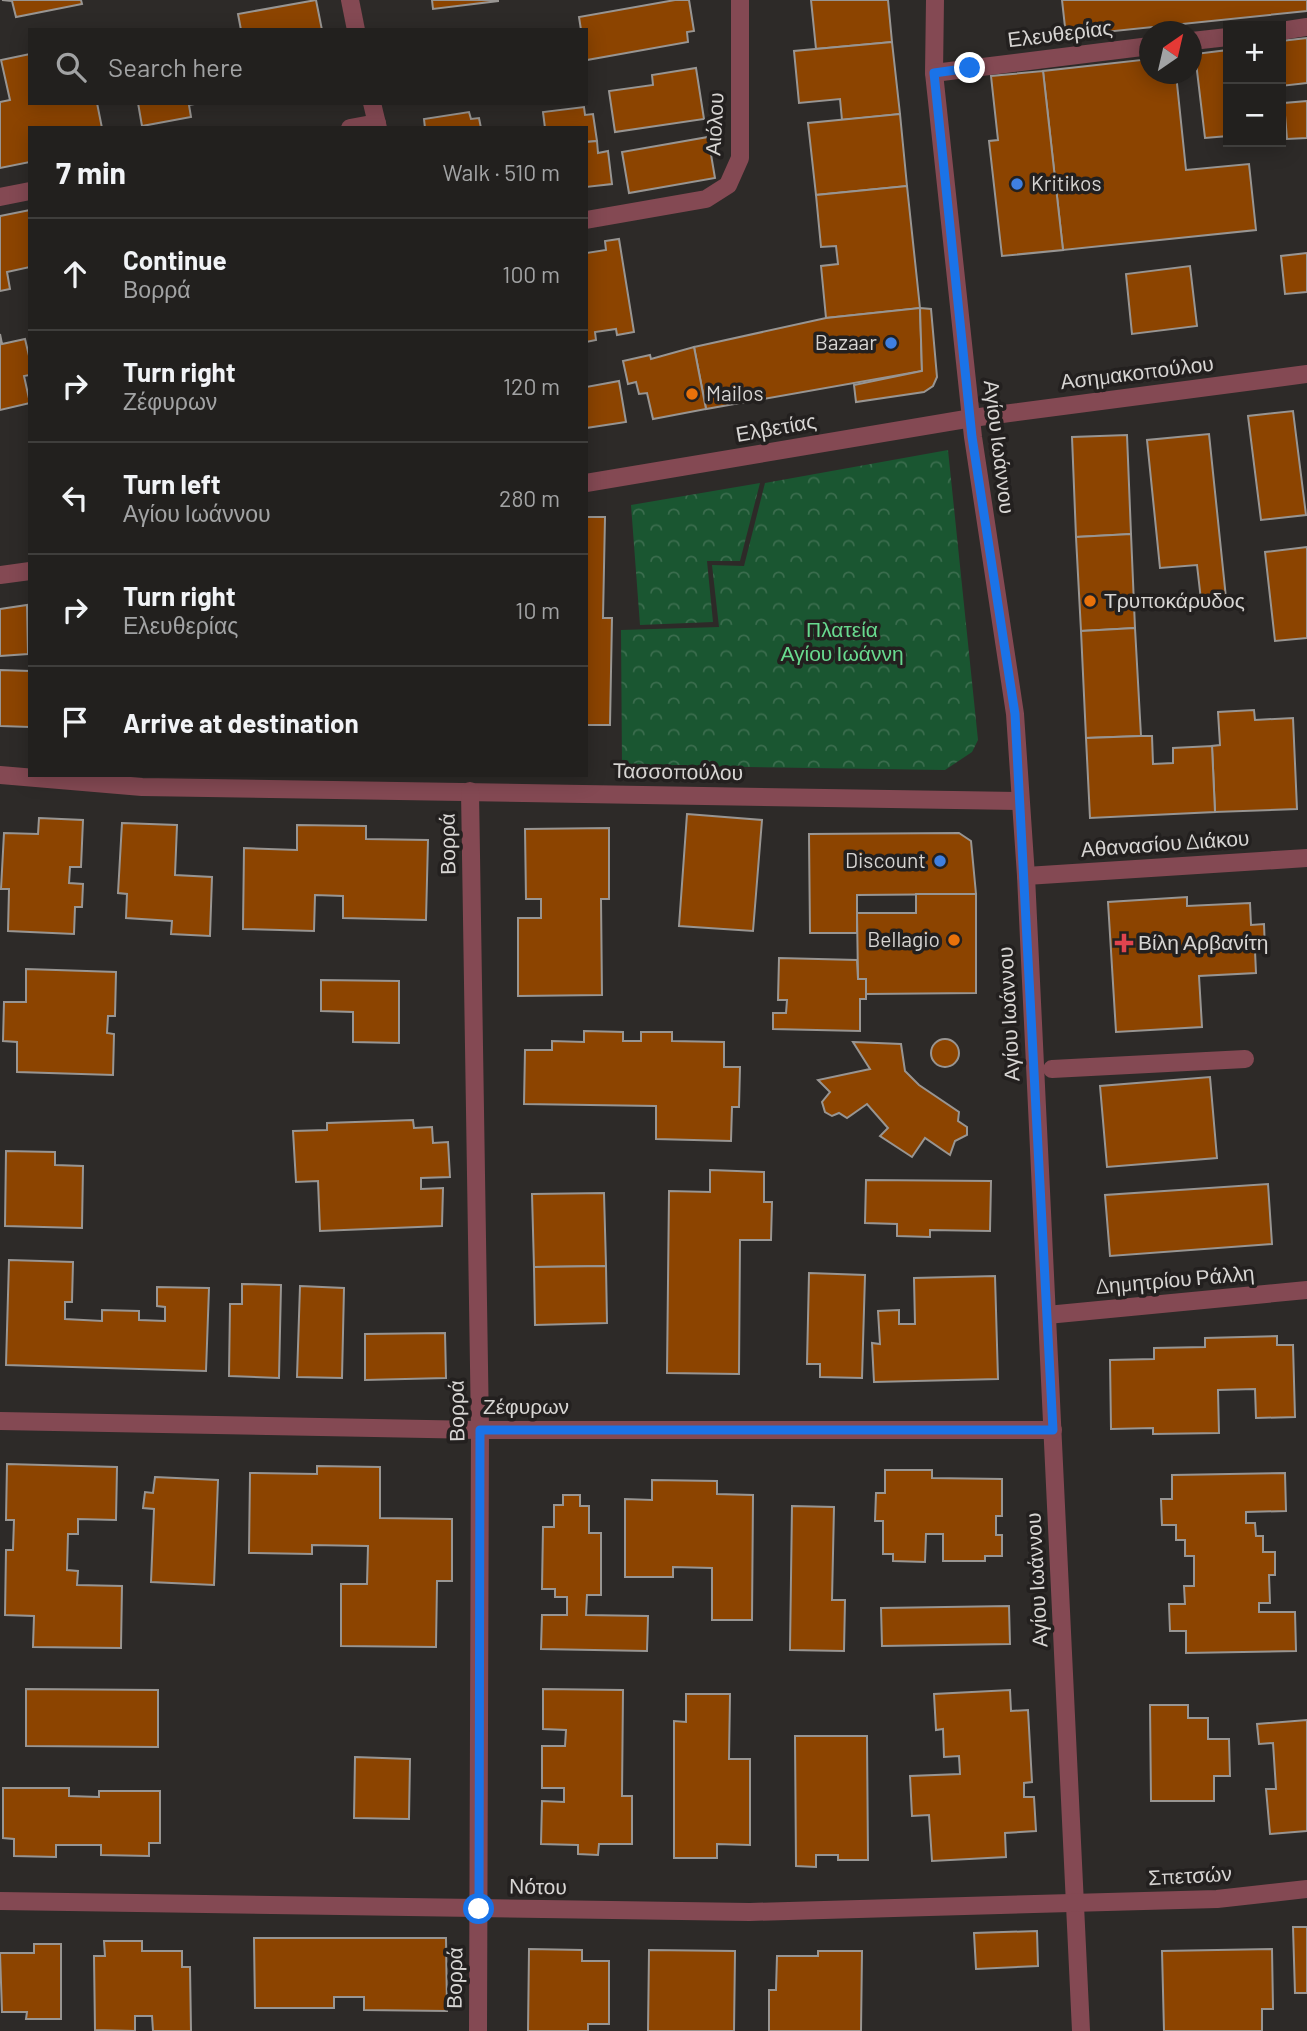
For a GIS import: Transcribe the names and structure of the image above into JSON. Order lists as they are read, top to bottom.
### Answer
{
  "streets": {
    "street": [
      "Ελευθερίας",
      "Αιόλου",
      "Ασημακοπούλου",
      "Ελβετίας",
      "Αγίου Ιωάννου",
      "Τασσοπούλου",
      "Βορρά",
      "Αθανασίου Διάκου",
      "Δημητρίου Ράλλη",
      "Ζέφυρων",
      "Σπετσών",
      "Νότου"
    ]
  },
  "crossings": [
    ["Ελευθερίας", "Αγίου Ιωάννου"],
    ["Ασημακοπούλου", "Ελβετίας"],
    ["Ασημακοπούλου", "Αγίου Ιωάννου"],
    ["Ελβετίας", "Αγίου Ιωάννου"],
    ["Αγίου Ιωάννου", "Τασσοπούλου"],
    ["Αγίου Ιωάννου", "Αθανασίου Διάκου"],
    ["Αγίου Ιωάννου", "Δημητρίου Ράλλη"],
    ["Αγίου Ιωάννου", "Ζέφυρων"],
    ["Αγίου Ιωάννου", "Σπετσών"],
    ["Αγίου Ιωάννου", "Νότου"],
    ["Τασσοπούλου", "Βορρά"],
    ["Βορρά", "Ζέφυρων"],
    ["Βορρά", "Νότου"],
    ["Σπετσών", "Νότου"]
  ],
  "parks": ["Πλατεία Αγίου Ιωάννη"],
  "places": {
    "other": [
      "Kritikos",
      "Bazaar",
      "Mailos",
      "Τρυποκάρυδος",
      "Discount",
      "Bellagio"
    ],
    "health": ["Βίλη Αρβανίτη"]
  },
  "north": "top right",
  "page": {
    "map_buttons": ["+", "−"],
    "search": "Search here",
    "heading": ["7 min", "Walk · 510 m"],
    "list": [
      ["Continue", "Βορρά", "100 m"],
      ["Turn right", "Ζέφυρων", "120 m"],
      ["Turn left", "Αγίου Ιωάννου", "280 m"],
      ["Turn right", "Ελευθερίας", "10 m"],
      "Arrive at destination"
    ]
  }
}
